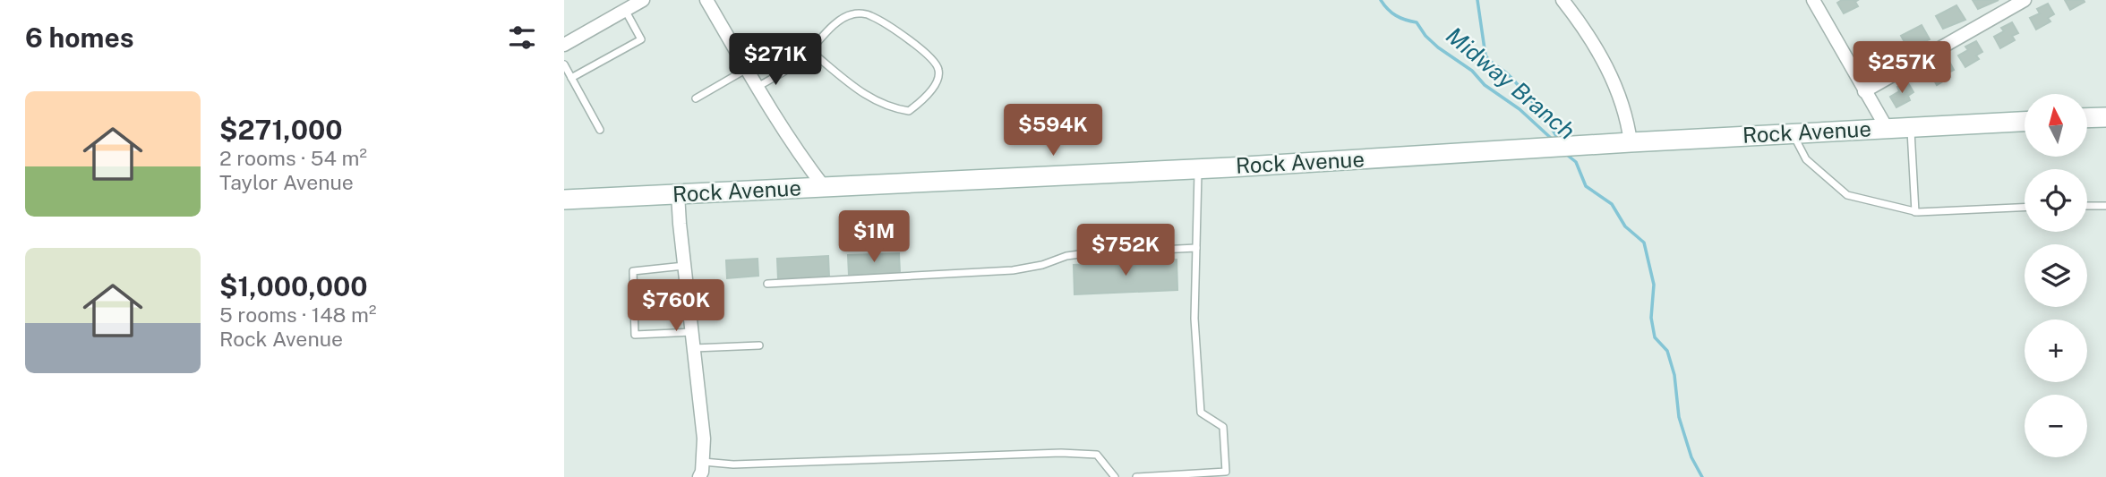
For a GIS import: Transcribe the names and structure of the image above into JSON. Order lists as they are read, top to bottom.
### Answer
{
  "streets": {
    "street": ["Rock Avenue"]
  },
  "water": ["Midway Branch"],
  "north": "top",
  "page": {
    "heading": "6 homes",
    "price": [
      "$271K",
      "$257K",
      "$594K",
      "$1M",
      "$752K",
      "$760K"
    ],
    "list": [
      {
        "name": "$271,000",
        "note": "2 rooms · 54 m² · Taylor Avenue"
      },
      {
        "name": "$1,000,000",
        "note": "5 rooms · 148 m² · Rock Avenue"
      }
    ],
    "map_buttons": ["+", "−"]
  }
}
